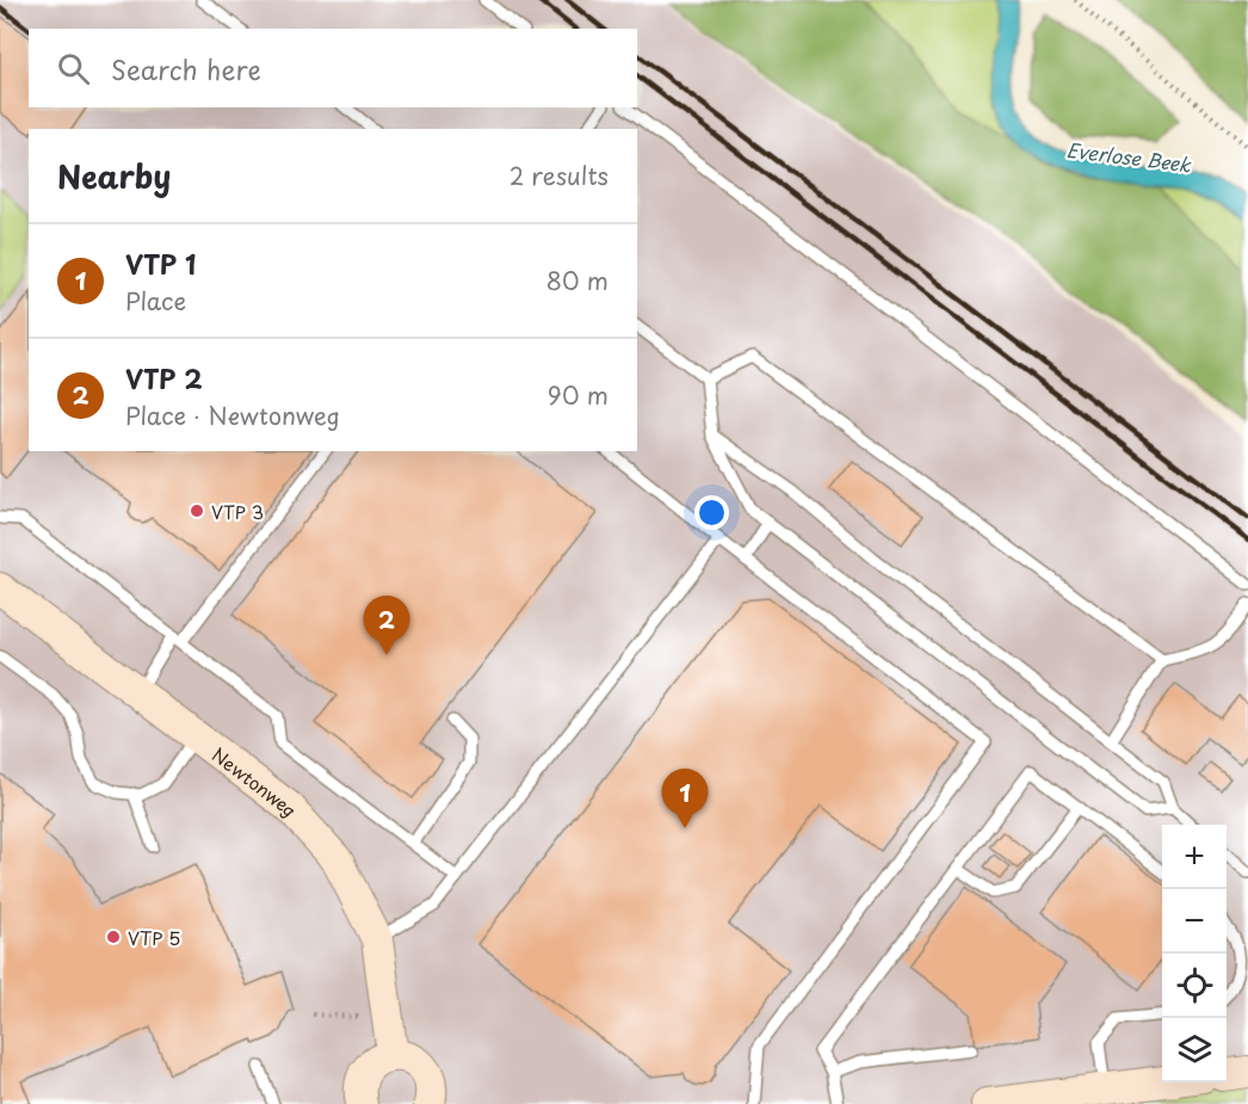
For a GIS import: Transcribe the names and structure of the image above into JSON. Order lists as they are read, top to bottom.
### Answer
{
  "streets": {
    "street": ["Newtonweg"]
  },
  "water": ["Everlose Beek"],
  "places": ["VTP 3", "VTP 5"],
  "page": {
    "search": "Search here",
    "heading": ["Nearby", "2 results"],
    "list": [
      {
        "mark": "1",
        "name": "VTP 1",
        "note": "Place",
        "value": "80 m"
      },
      {
        "mark": "2",
        "name": "VTP 2",
        "note": "Place · Newtonweg",
        "value": "90 m"
      }
    ],
    "pins": ["2", "1"],
    "map_buttons": ["+", "−"]
  }
}
